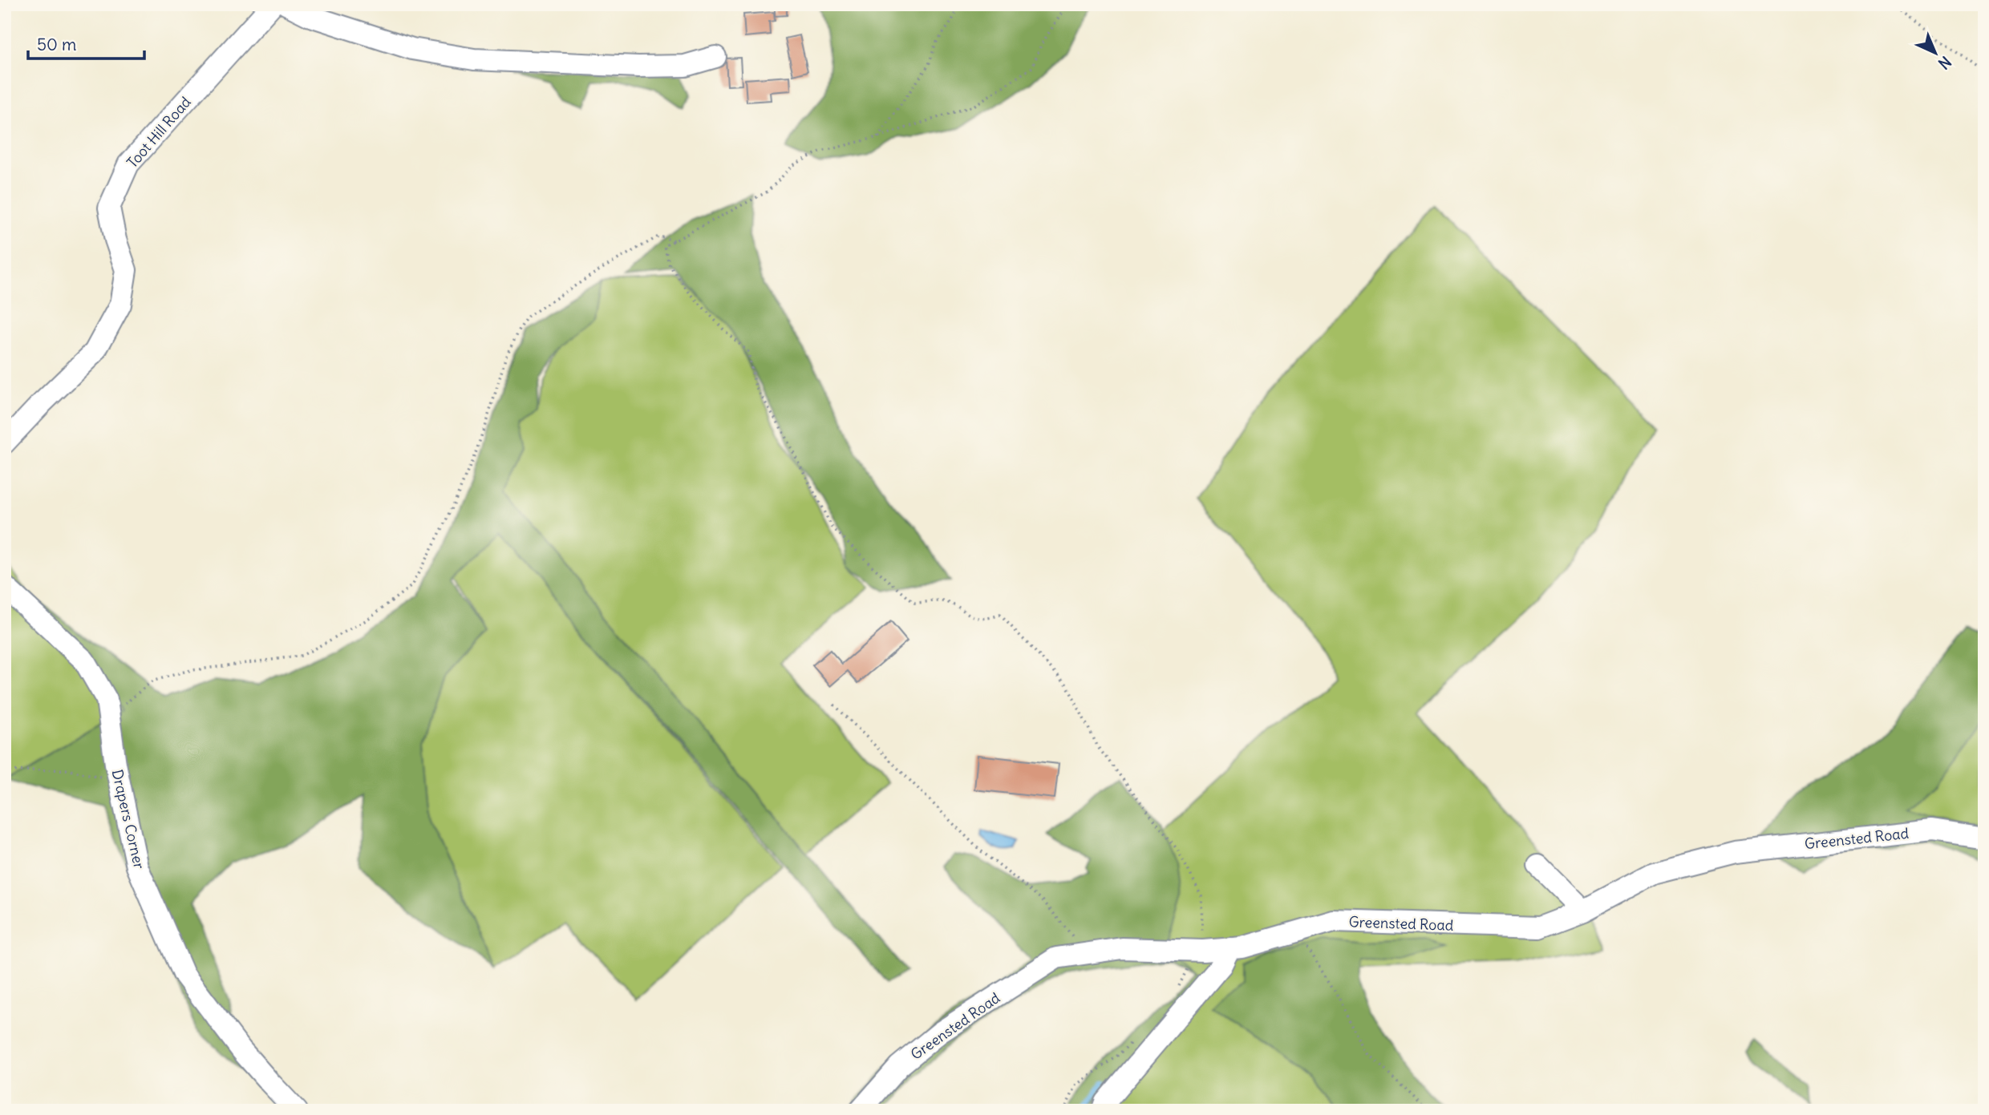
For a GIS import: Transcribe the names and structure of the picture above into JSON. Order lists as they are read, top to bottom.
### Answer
{
  "streets": {
    "street": ["Toot Hill Road", "Drapers Corner", "Greensted Road"]
  },
  "scale_bar": "50 m",
  "north": "bottom right"
}
